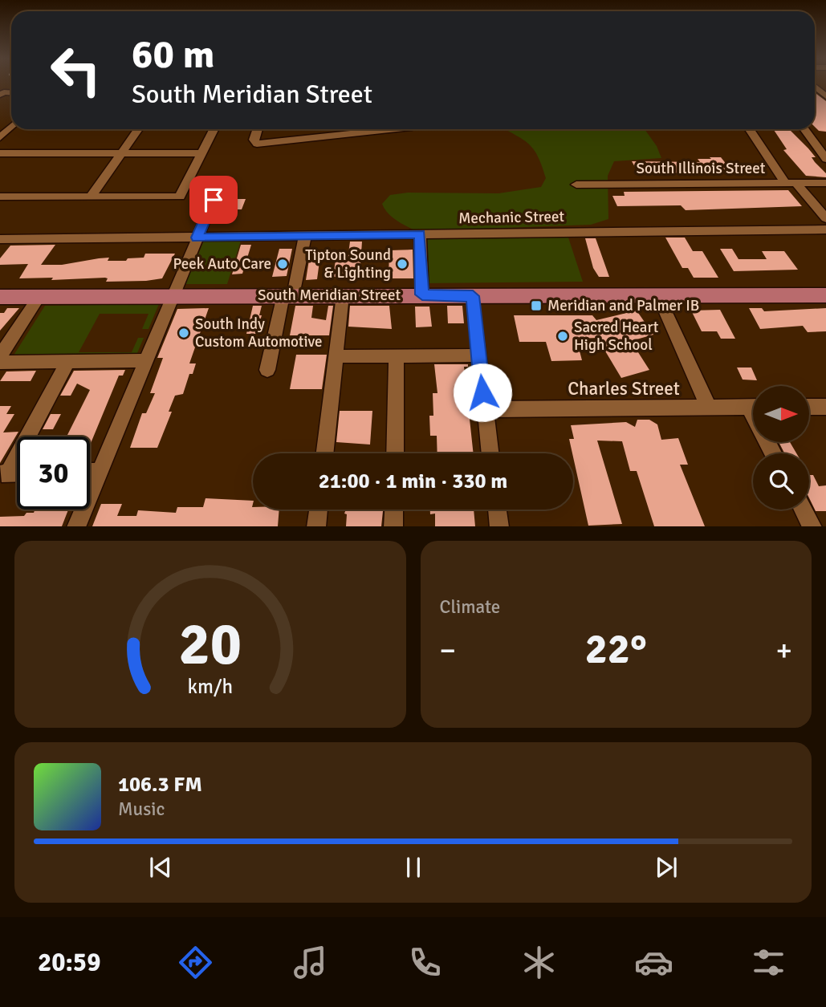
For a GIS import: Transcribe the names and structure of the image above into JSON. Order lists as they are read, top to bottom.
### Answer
{
  "streets": {
    "main road": ["South Meridian Street"],
    "street": ["South Illinois Street", "Mechanic Street", "Charles Street"]
  },
  "places": {
    "other": [
      "Peek Auto Care",
      "Tipton Sound & Lighting",
      "South Indy Custom Automotive",
      "Sacred Heart High School"
    ],
    "transit": ["Meridian and Palmer IB"]
  },
  "north": "right",
  "page": {
    "turn": ["60 m", "South Meridian Street"],
    "limit": "30",
    "trip": "21:00 · 1 min · 330 m",
    "tile": "Climate",
    "heat": ["−", "22°", "+"],
    "song": ["106.3 FM", "Music"],
    "tabs": "20:59",
    "gauge": ["20", "km/h"]
  }
}
